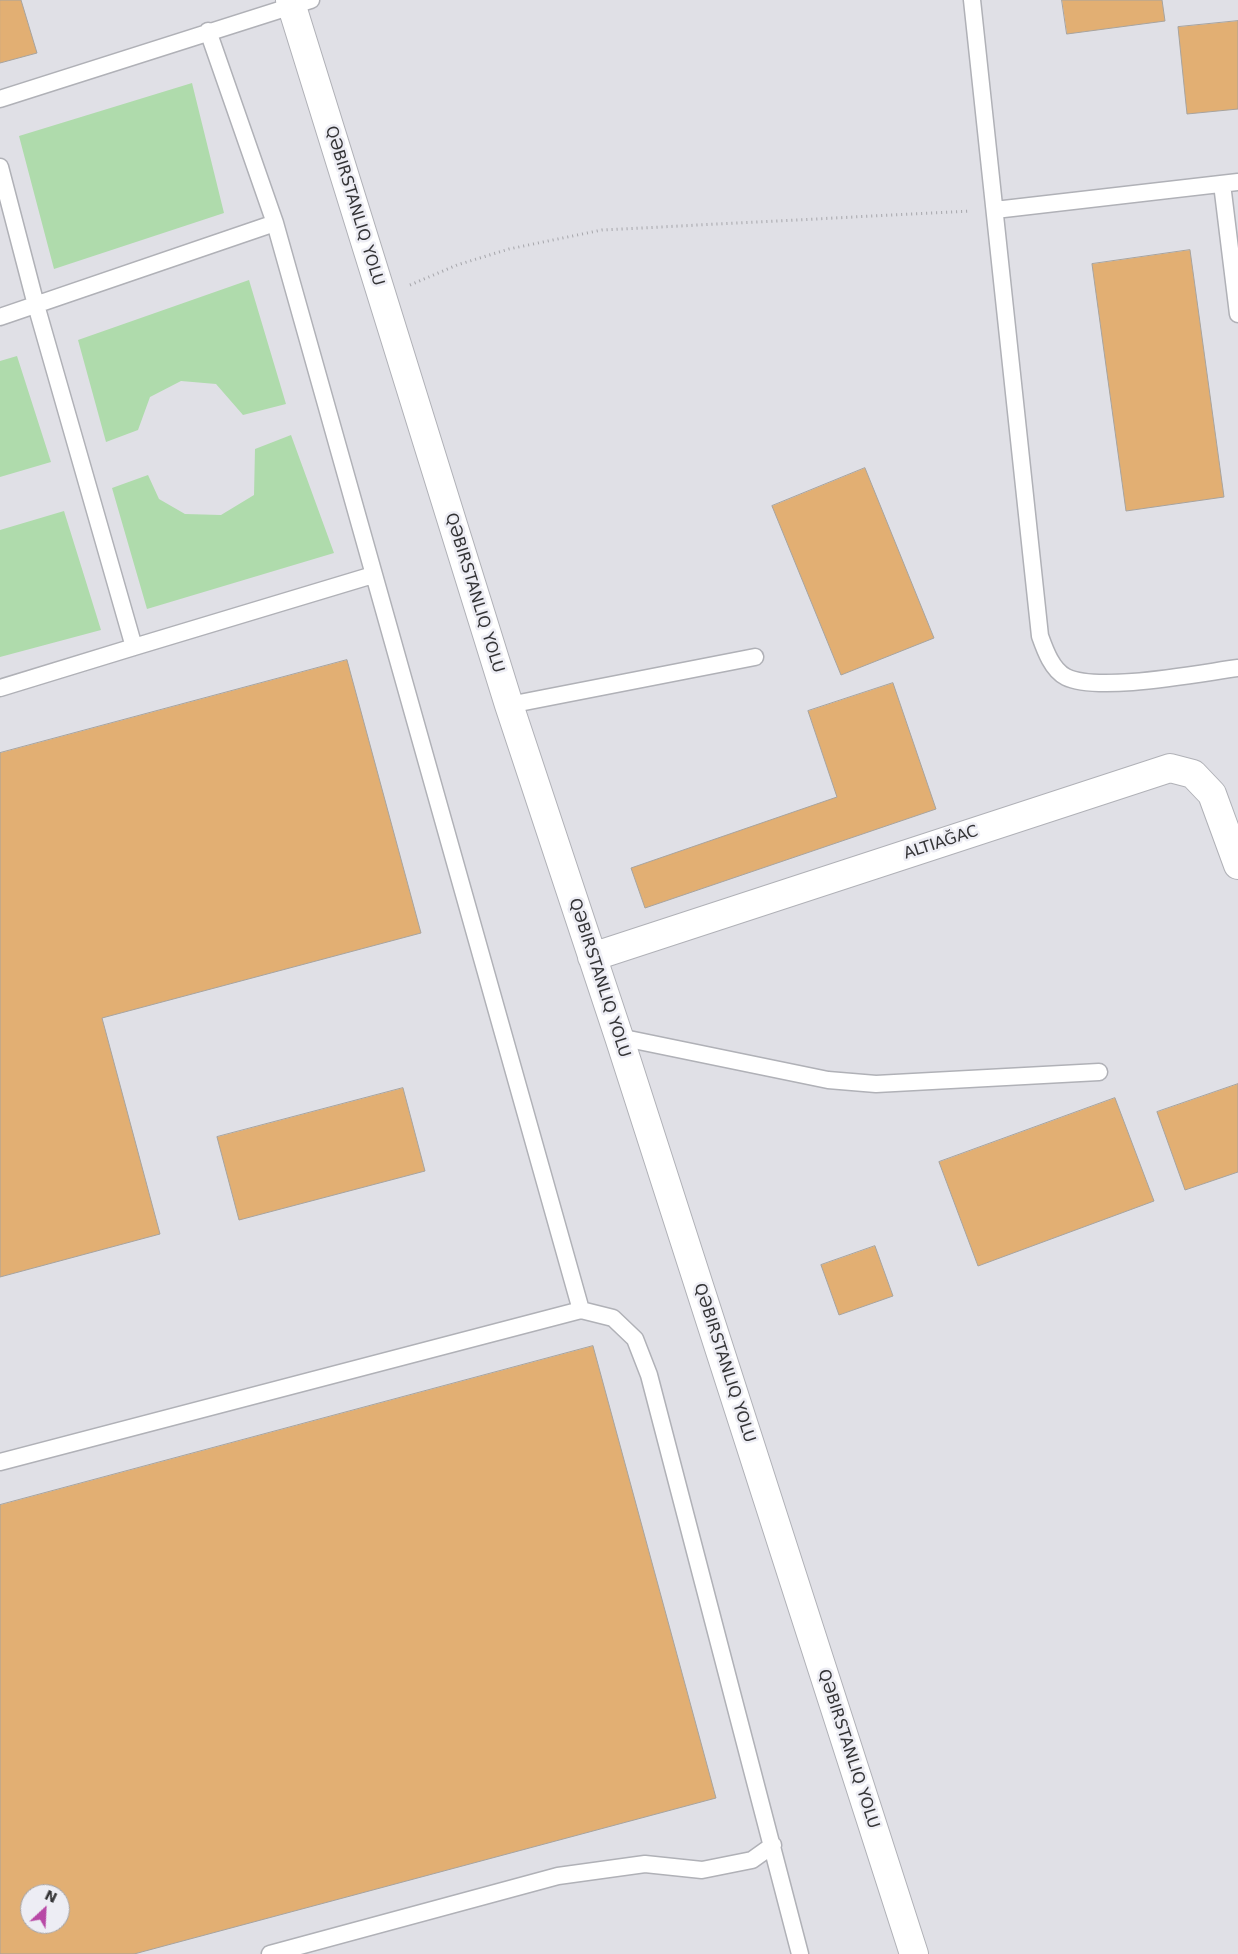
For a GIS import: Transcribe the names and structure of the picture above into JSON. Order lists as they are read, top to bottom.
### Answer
{
  "north": "top right"
}
